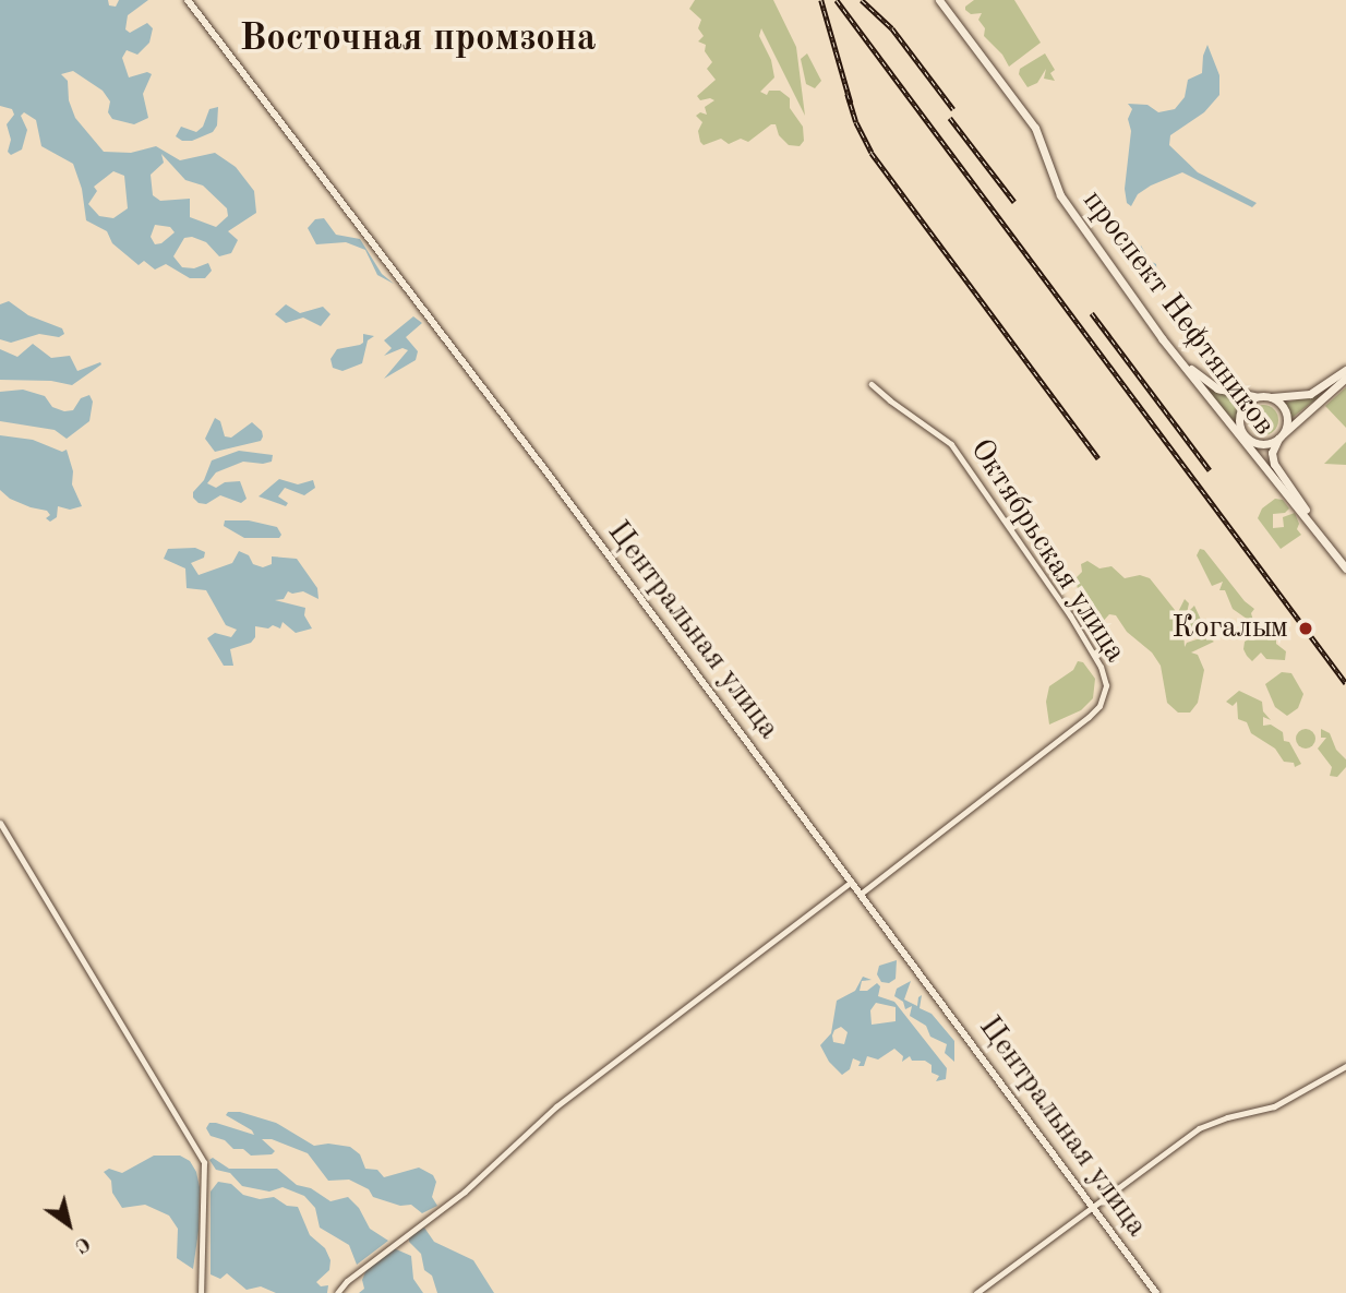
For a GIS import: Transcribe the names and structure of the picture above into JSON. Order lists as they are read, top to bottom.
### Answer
{
  "streets": {
    "main road": ["проспект Нефтяников"],
    "street": ["Октябрьская улица", "Центральная улица"]
  },
  "crossings": [
    ["Октябрьская улица", "Центральная улица"]
  ],
  "districts": ["Восточная промзона"],
  "places": ["Когалым"],
  "north": "bottom right"
}
